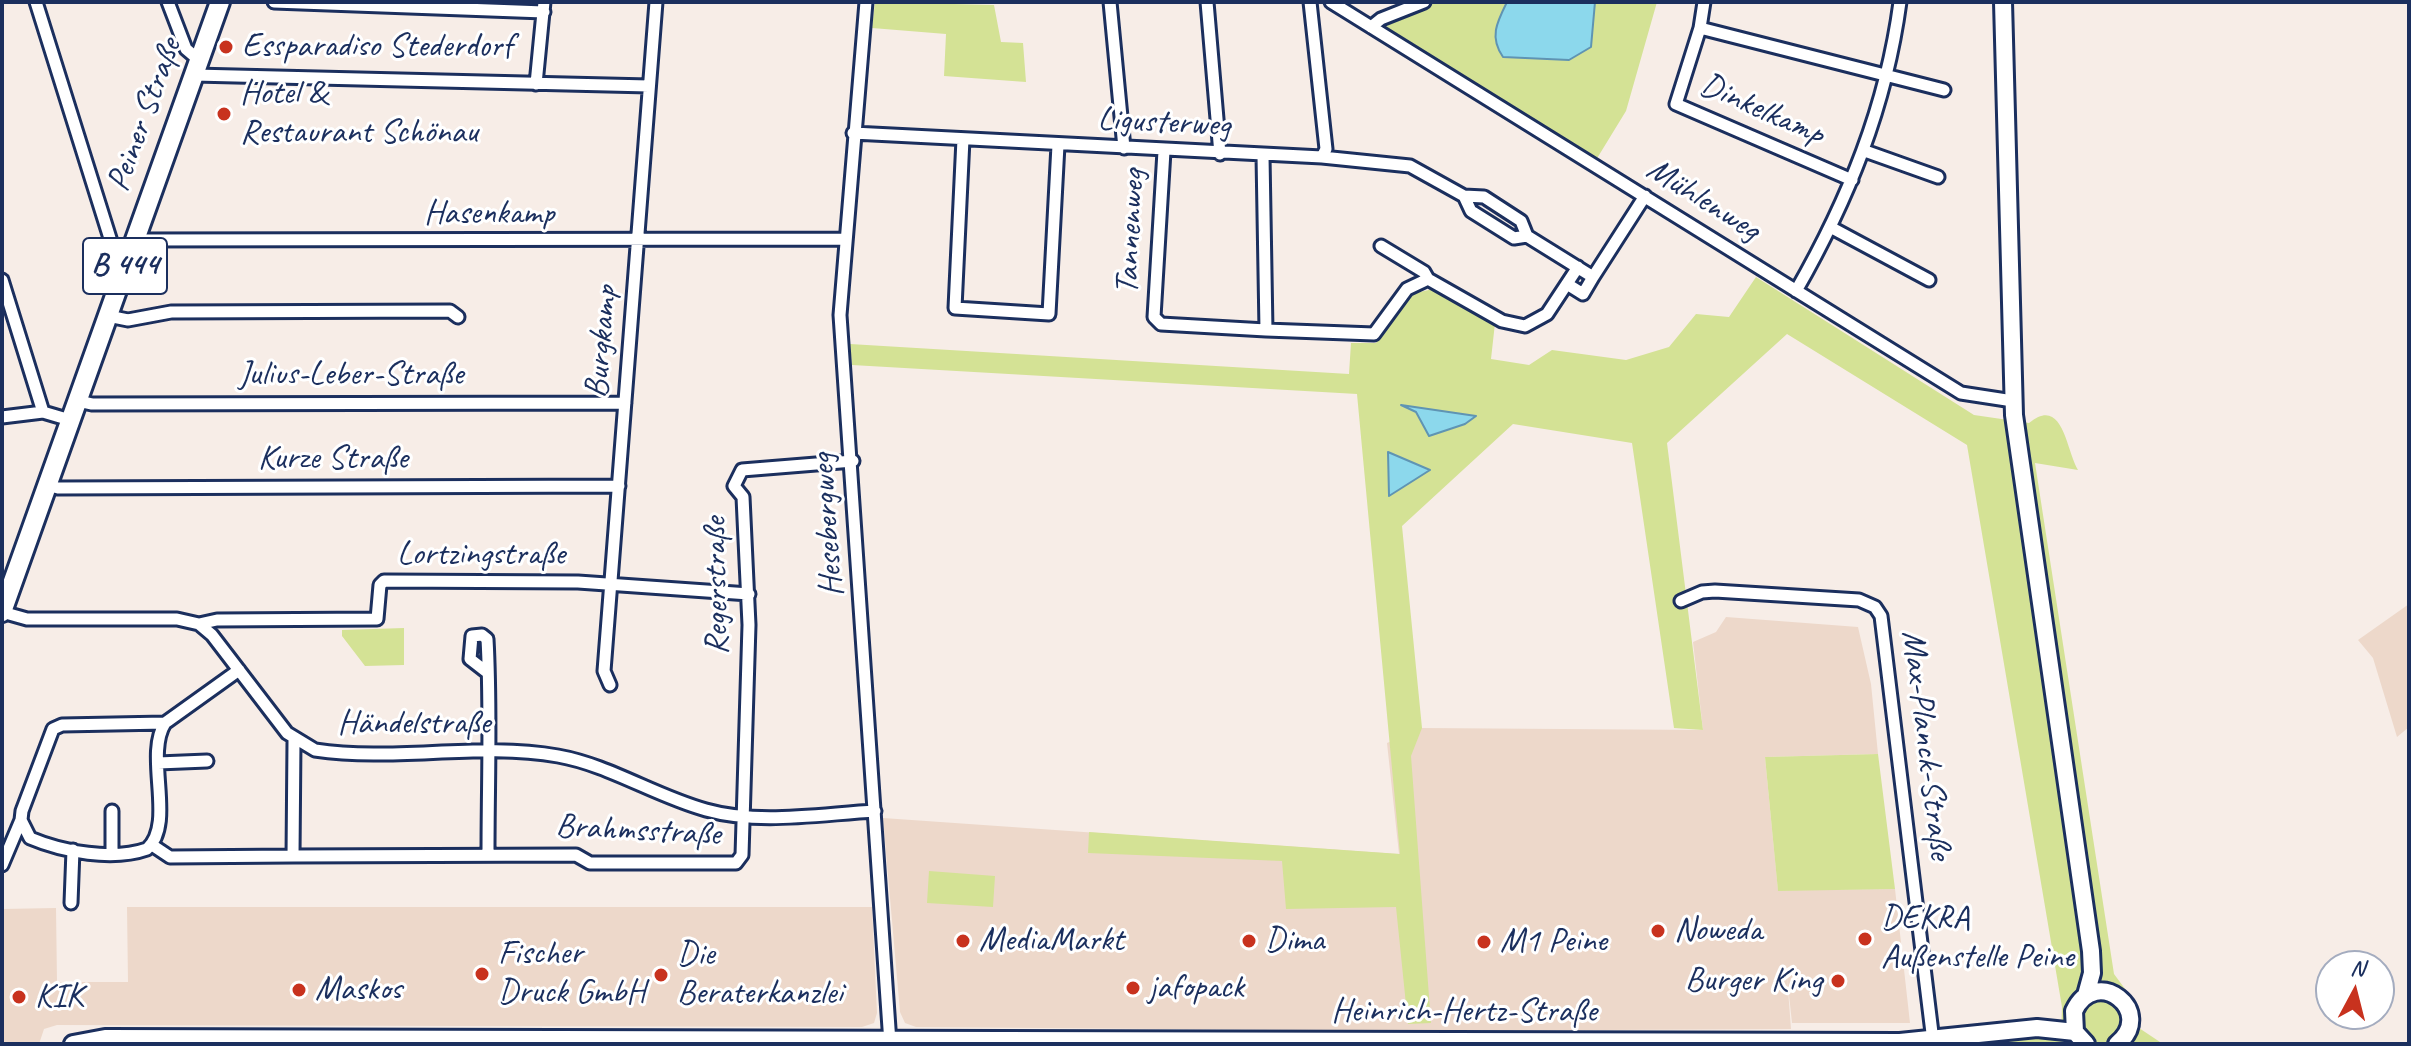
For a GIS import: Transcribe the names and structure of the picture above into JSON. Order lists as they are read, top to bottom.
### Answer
{
  "streets": {
    "main road": ["Peiner Straße", "B 444"],
    "street": [
      "Dinkelkamp",
      "Ligusterweg",
      "Mühlenweg",
      "Hasenkamp",
      "Tannenweg",
      "Burgkamp",
      "Julius-Leber-Straße",
      "Kurze Straße",
      "Hesebergweg",
      "Lortzingstraße",
      "Regerstraße",
      "Händelstraße",
      "Max-Planck-Straße",
      "Brahmsstraße",
      "Heinrich-Hertz-Straße"
    ]
  },
  "crossings": [
    ["Peiner Straße", "Hasenkamp"],
    ["Peiner Straße", "Julius-Leber-Straße"],
    ["Peiner Straße", "Kurze Straße"],
    ["Ligusterweg", "Tannenweg"],
    ["Ligusterweg", "Hesebergweg"],
    ["Hasenkamp", "Burgkamp"],
    ["Hasenkamp", "Hesebergweg"],
    ["Burgkamp", "Julius-Leber-Straße"],
    ["Burgkamp", "Kurze Straße"],
    ["Burgkamp", "Lortzingstraße"],
    ["Hesebergweg", "Regerstraße"],
    ["Hesebergweg", "Händelstraße"],
    ["Hesebergweg", "Heinrich-Hertz-Straße"],
    ["Lortzingstraße", "Regerstraße"],
    ["Lortzingstraße", "Händelstraße"],
    ["Regerstraße", "Händelstraße"],
    ["Regerstraße", "Brahmsstraße"],
    ["Händelstraße", "Brahmsstraße"],
    ["Max-Planck-Straße", "Heinrich-Hertz-Straße"]
  ],
  "places": [
    "Essparadiso Stederdorf",
    "Hotel & Restaurant Schönau",
    "Noweda",
    "DEKRA Außenstelle Peine",
    "MediaMarkt",
    "Dima",
    "M1 Peine",
    "Fischer Druck GmbH",
    "Die Beraterkanzlei",
    "Burger King",
    "jafopack",
    "Maskos",
    "KIK"
  ],
  "north": "top"
}
